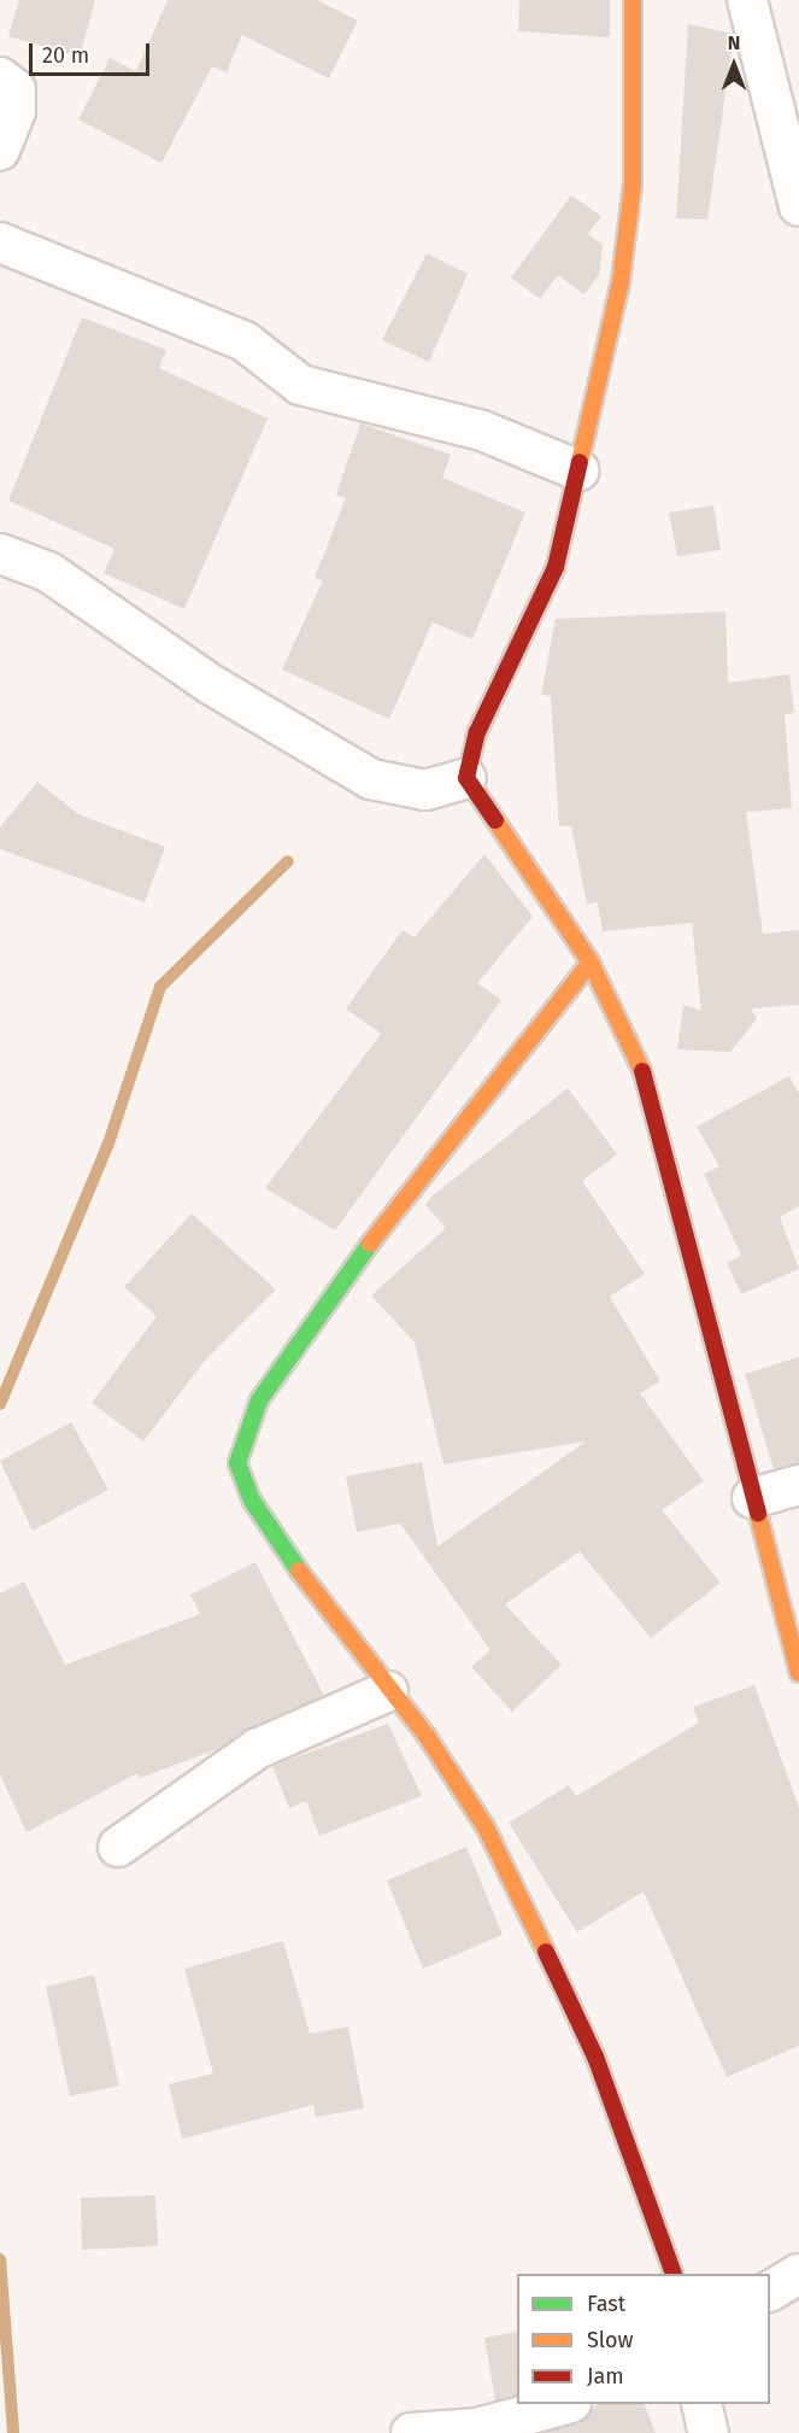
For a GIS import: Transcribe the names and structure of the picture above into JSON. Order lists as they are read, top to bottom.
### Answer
{
  "legend": ["Fast", "Slow", "Jam"],
  "scale_bar": "20 m",
  "north": "top"
}
